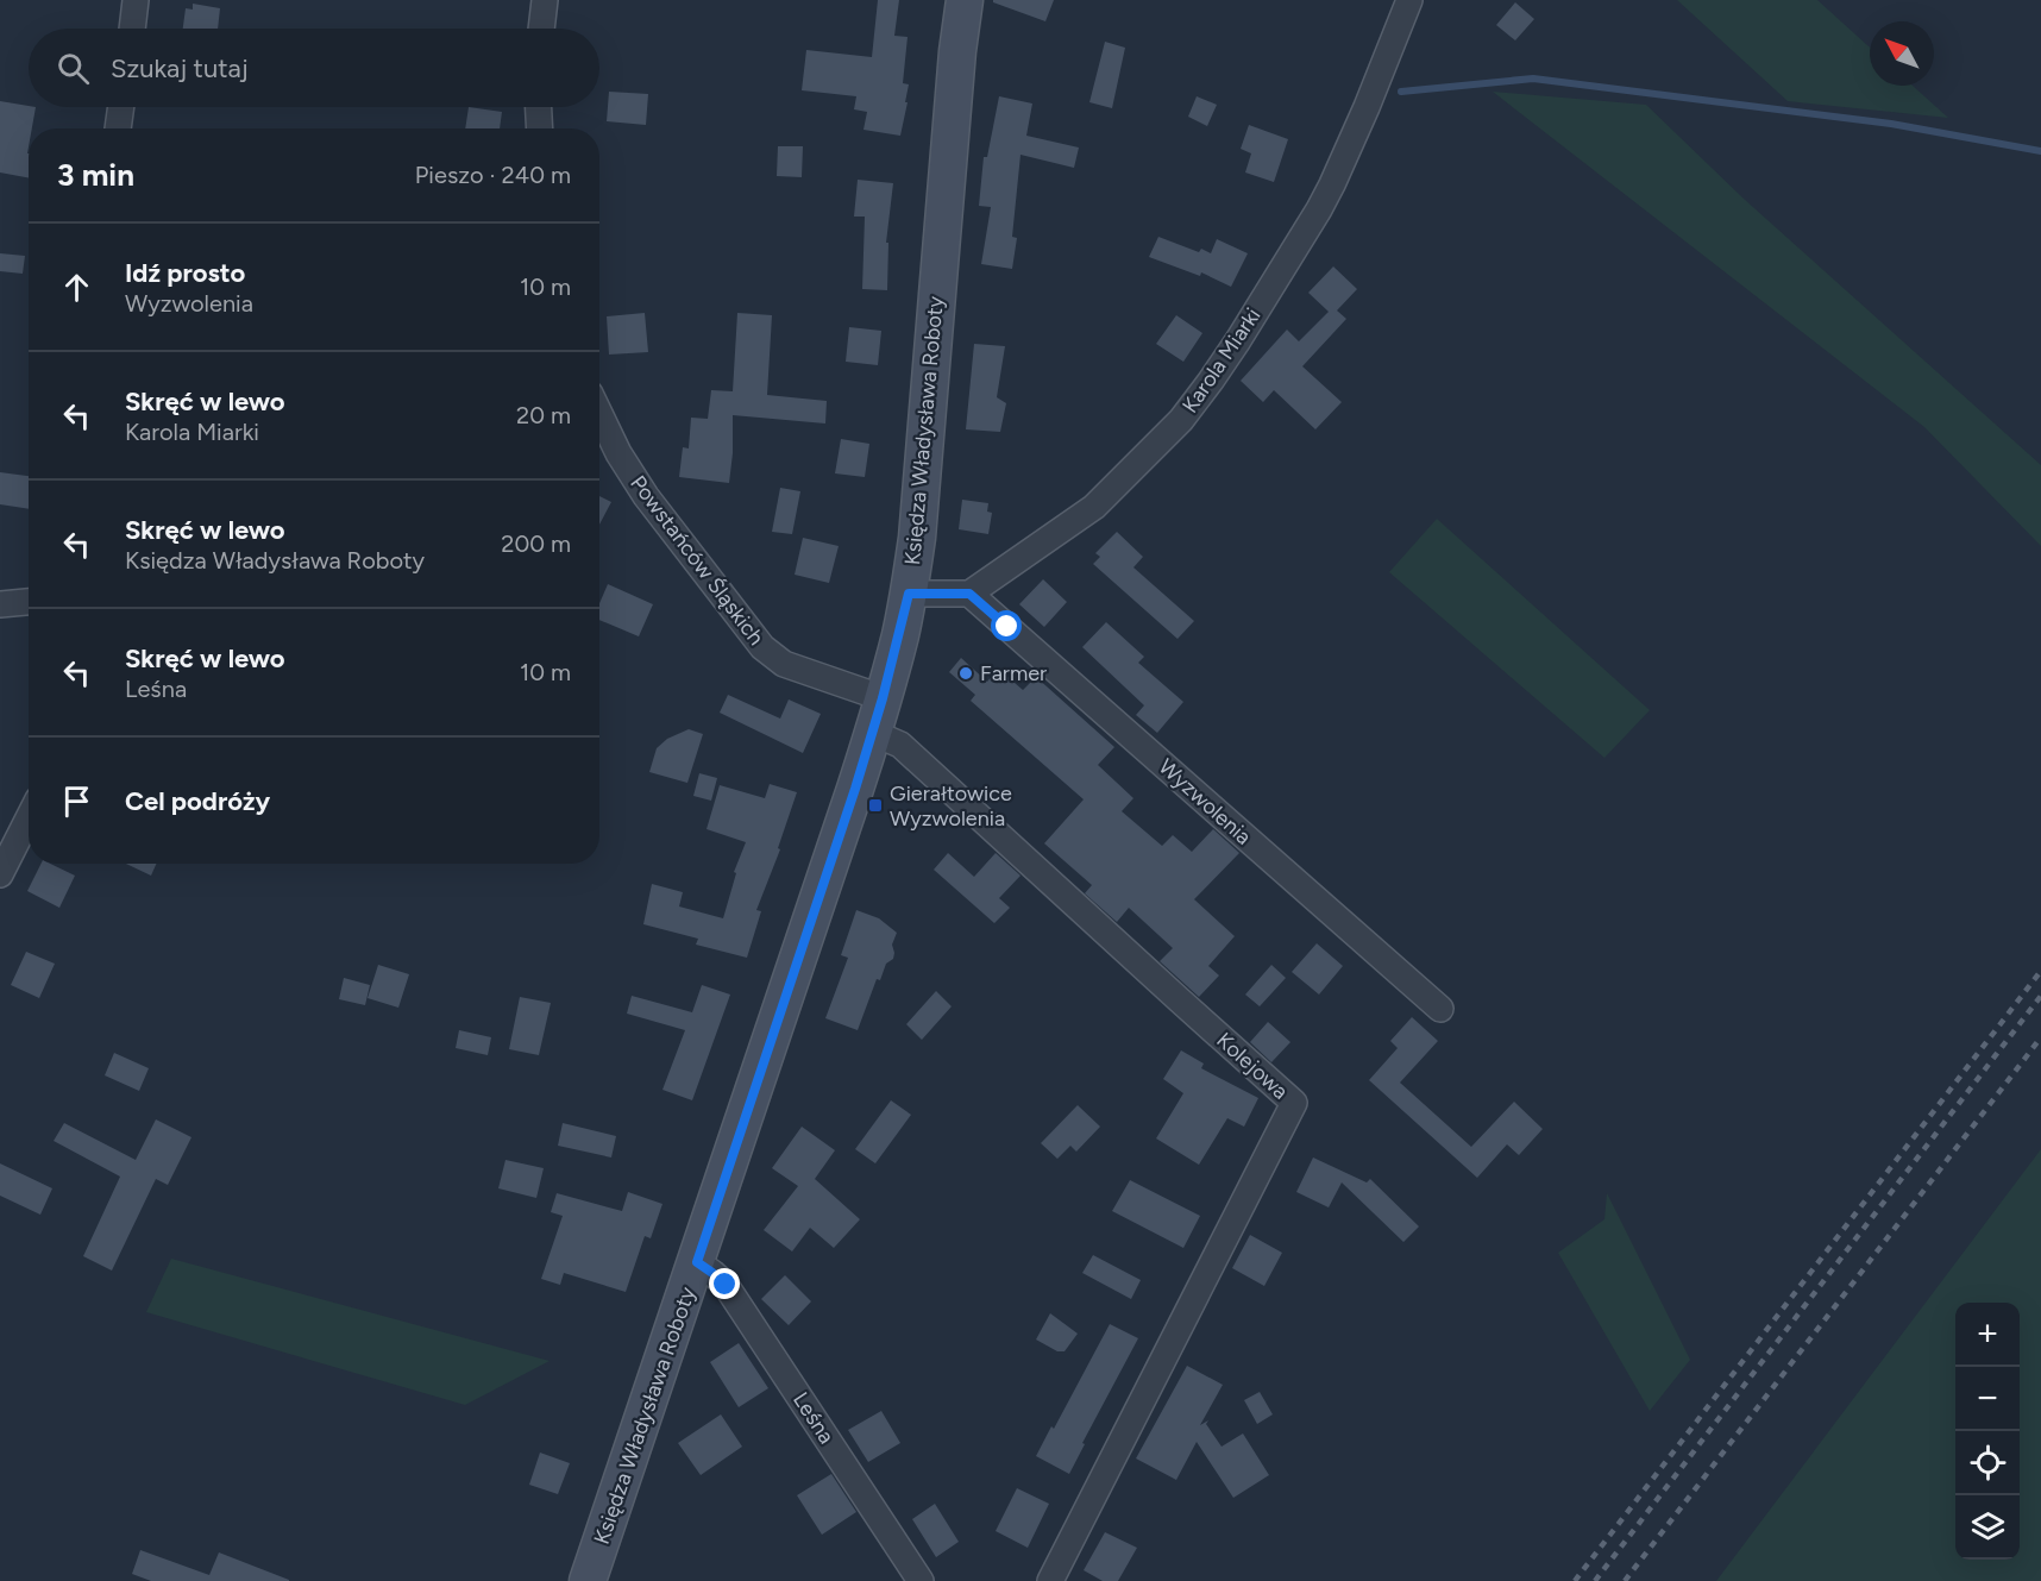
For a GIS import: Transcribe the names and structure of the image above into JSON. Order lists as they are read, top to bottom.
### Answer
{
  "streets": {
    "main road": ["Księdza Władysława Roboty"],
    "street": [
      "Karola Miarki",
      "Powstańców Śląskich",
      "Wyzwolenia",
      "Kolejowa",
      "Leśna"
    ]
  },
  "crossings": [
    ["Karola Miarki", "Wyzwolenia"],
    ["Księdza Władysława Roboty", "Powstańców Śląskich"],
    ["Księdza Władysława Roboty", "Kolejowa"],
    ["Księdza Władysława Roboty", "Leśna"]
  ],
  "places": {
    "other": ["Farmer"],
    "transit": ["Gierałtowice Wyzwolenia"]
  },
  "north": "top left",
  "page": {
    "search": "Szukaj tutaj",
    "heading": ["3 min", "Pieszo · 240 m"],
    "list": [
      ["Idź prosto", "Wyzwolenia", "10 m"],
      ["Skręć w lewo", "Karola Miarki", "20 m"],
      ["Skręć w lewo", "Księdza Władysława Roboty", "200 m"],
      ["Skręć w lewo", "Leśna", "10 m"],
      "Cel podróży"
    ],
    "map_buttons": ["+", "−"]
  }
}
